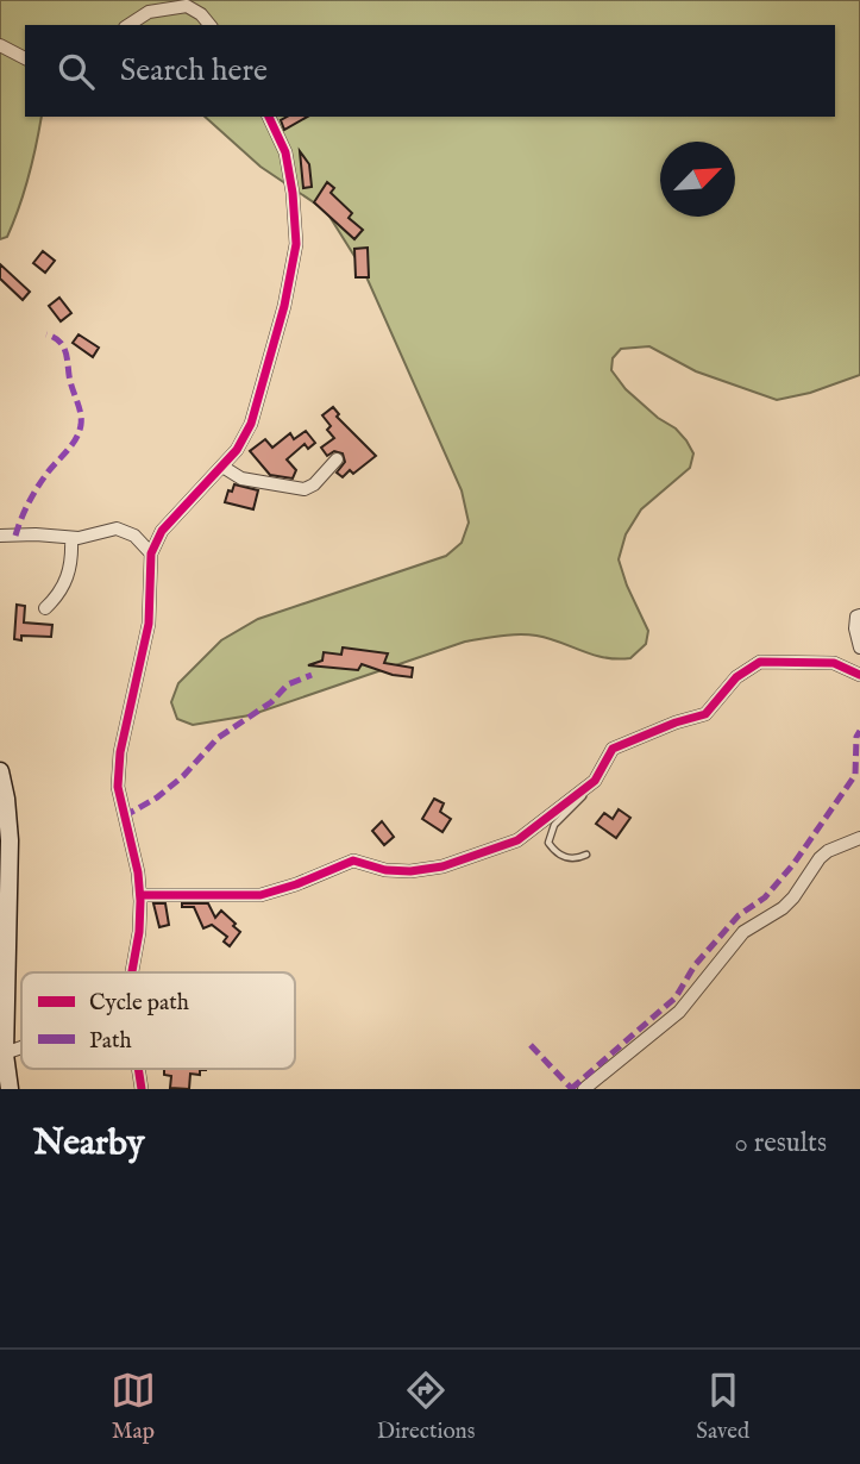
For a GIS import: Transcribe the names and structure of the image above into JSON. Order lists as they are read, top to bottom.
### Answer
{
  "legend": ["Cycle path", "Path"],
  "north": "top right",
  "page": {
    "search": "Search here",
    "heading": ["Nearby", "0 results"],
    "nav": ["Map", "Directions", "Saved"]
  }
}
